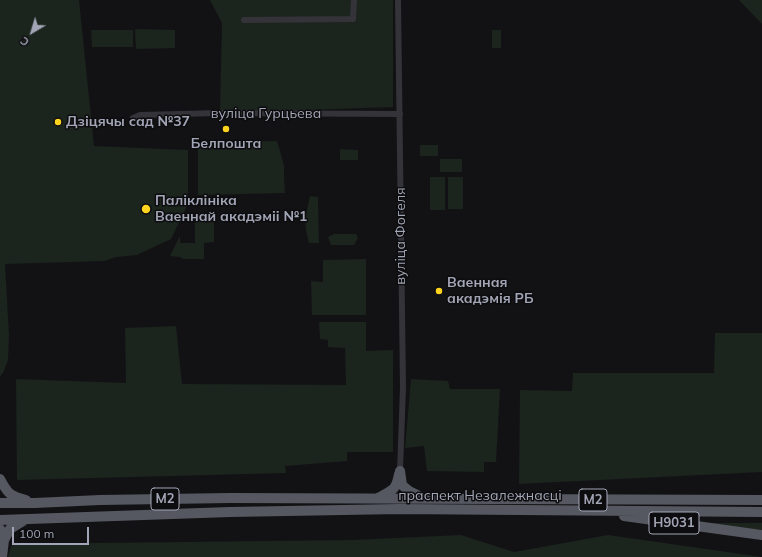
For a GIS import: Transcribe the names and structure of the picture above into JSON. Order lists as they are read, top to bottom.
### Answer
{
  "streets": {
    "highway": ["праспект Незалежнасці", "М2", "Н9031"],
    "street": ["вуліца Гурцьева", "вуліца Фогеля"]
  },
  "crossings": [
    ["вуліца Гурцьева", "вуліца Фогеля"],
    ["праспект Незалежнасці", "М2"],
    ["праспект Незалежнасці", "Н9031"]
  ],
  "places": [
    "Дзіцячы сад №37",
    "Белпошта",
    "Паліклініка Ваеннай акадэміі №1",
    "Ваенная акадэмія РБ"
  ],
  "scale_bar": "100 m",
  "north": "bottom left"
}
